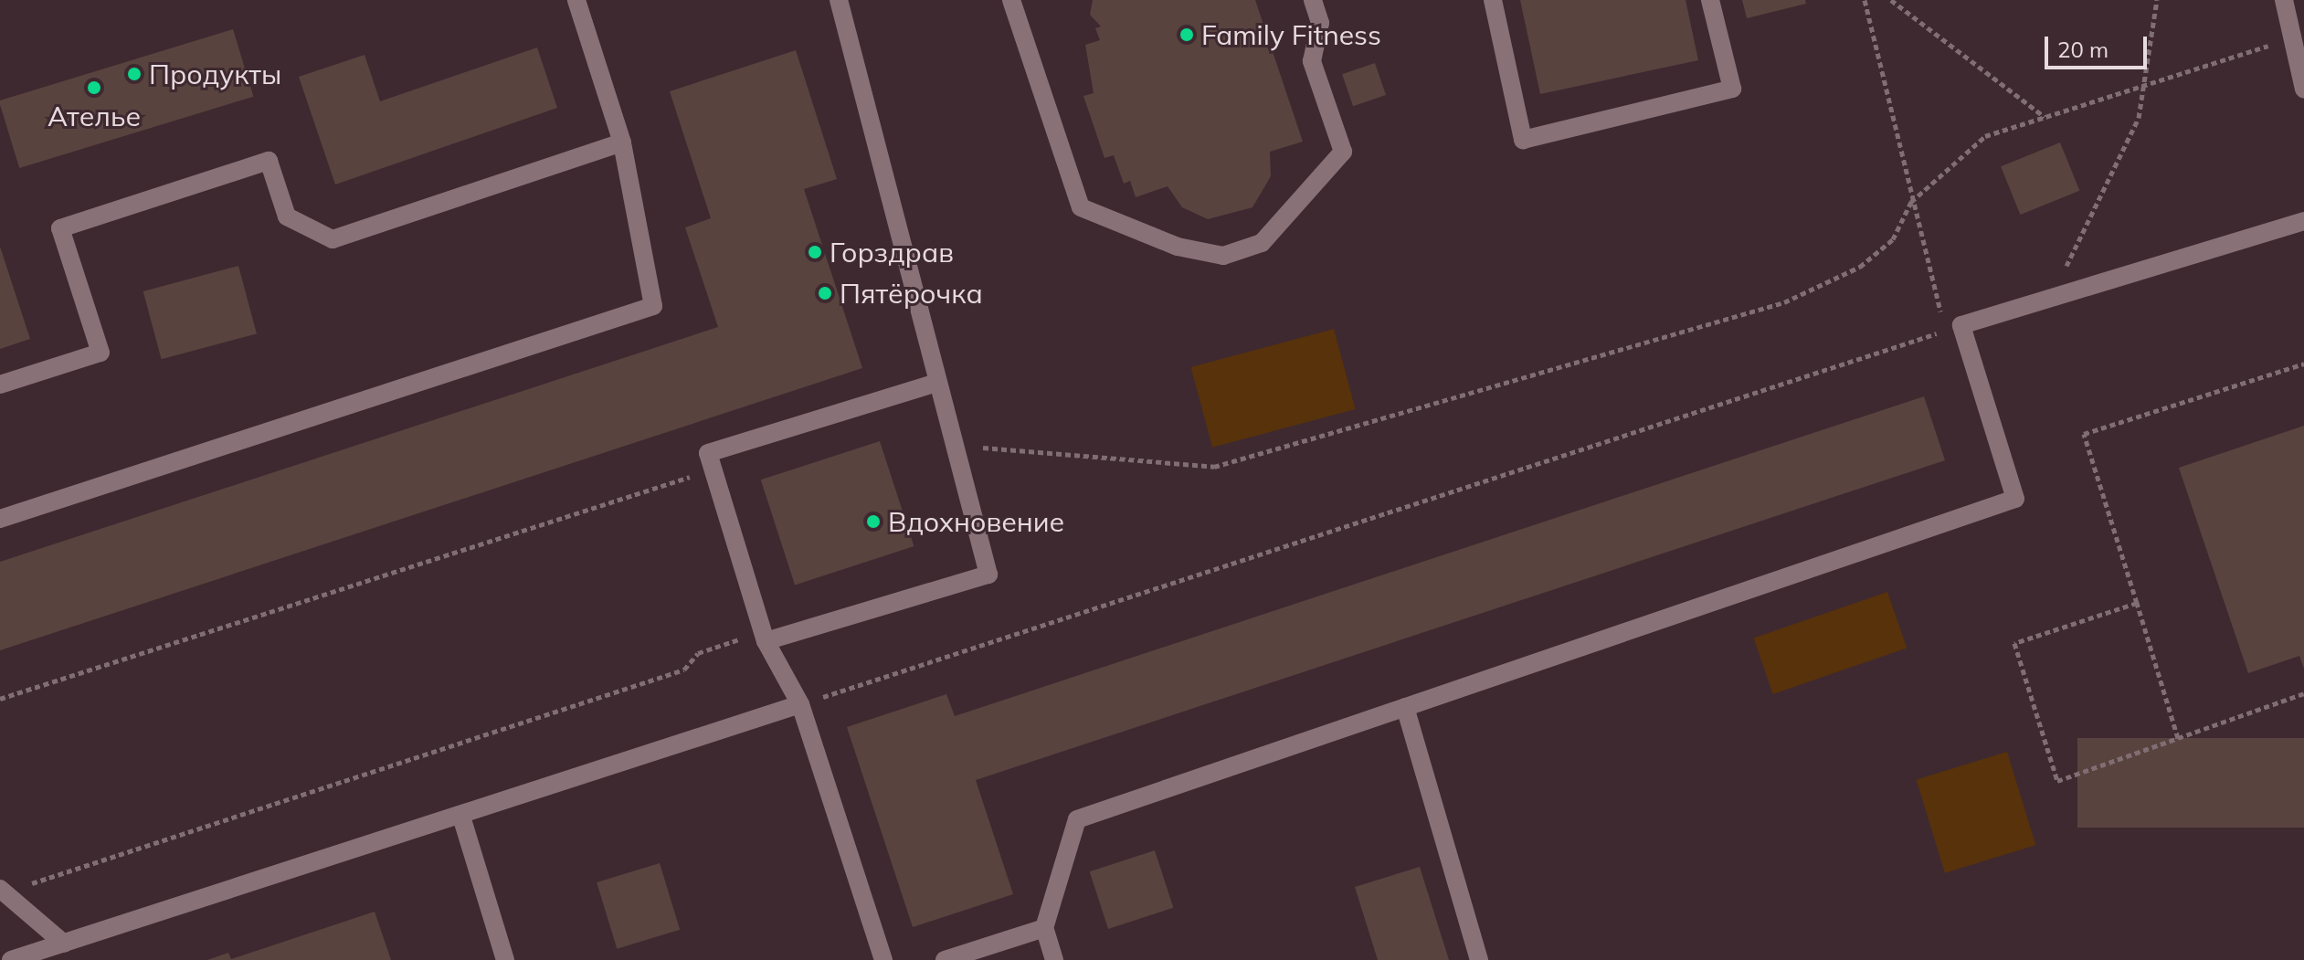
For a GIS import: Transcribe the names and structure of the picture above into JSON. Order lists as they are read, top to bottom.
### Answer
{
  "places": [
    "Family Fitness",
    "Продукты",
    "Ателье",
    "Горздрав",
    "Пятёрочка",
    "Вдохновение"
  ],
  "scale_bar": "20 m"
}
